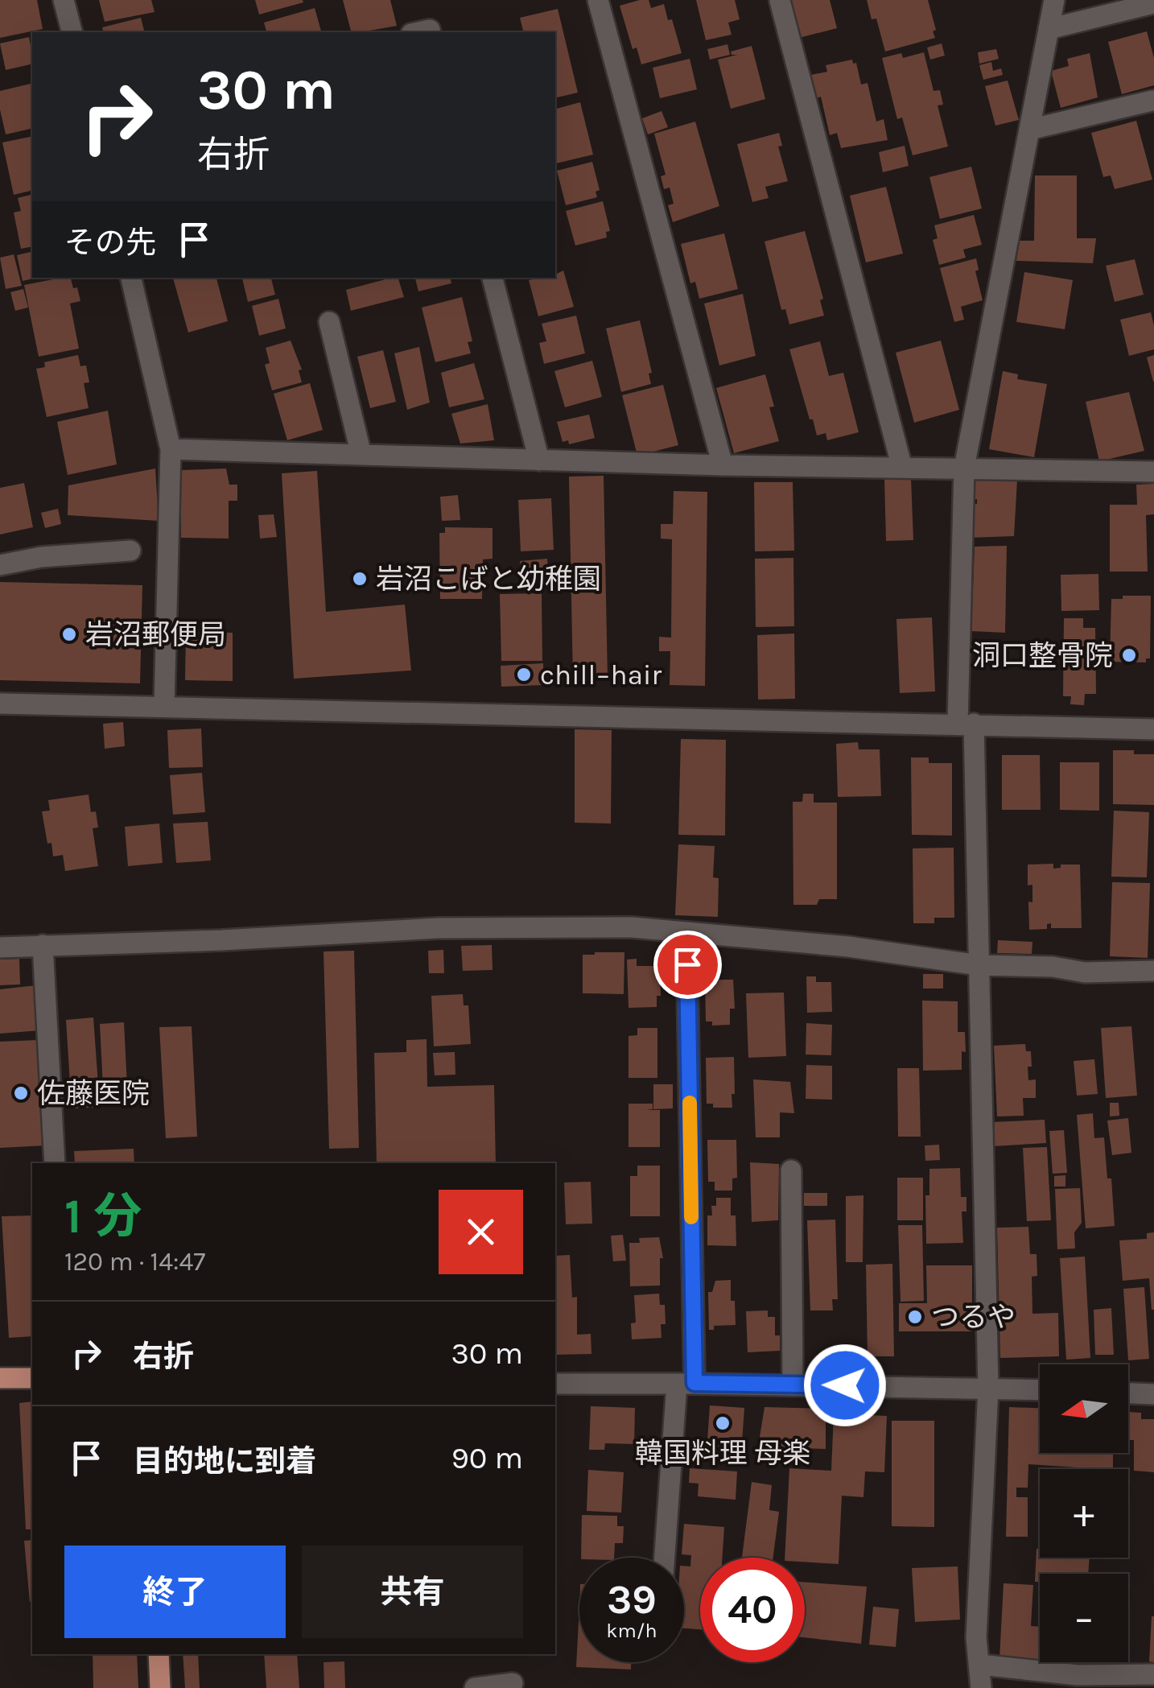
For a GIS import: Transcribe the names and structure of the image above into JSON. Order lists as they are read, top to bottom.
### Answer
{
  "places": [
    "岩沼こばと幼稚園",
    "岩沼郵便局",
    "洞口整骨院",
    "chill−hair",
    "佐藤医院",
    "つるや",
    "韓国料理 母楽"
  ],
  "north": "left",
  "page": {
    "turn": ["30 m", "右折"],
    "then": "その先",
    "heading": ["1 分", "120 m · 14:47"],
    "list": [
      {
        "name": "右折",
        "value": "30 m"
      },
      {
        "name": "目的地に到着",
        "value": "90 m"
      }
    ],
    "map_buttons": ["+", "−"],
    "buttons": ["終了", "共有"],
    "speed": "39 km/h",
    "limit": "40"
  }
}
